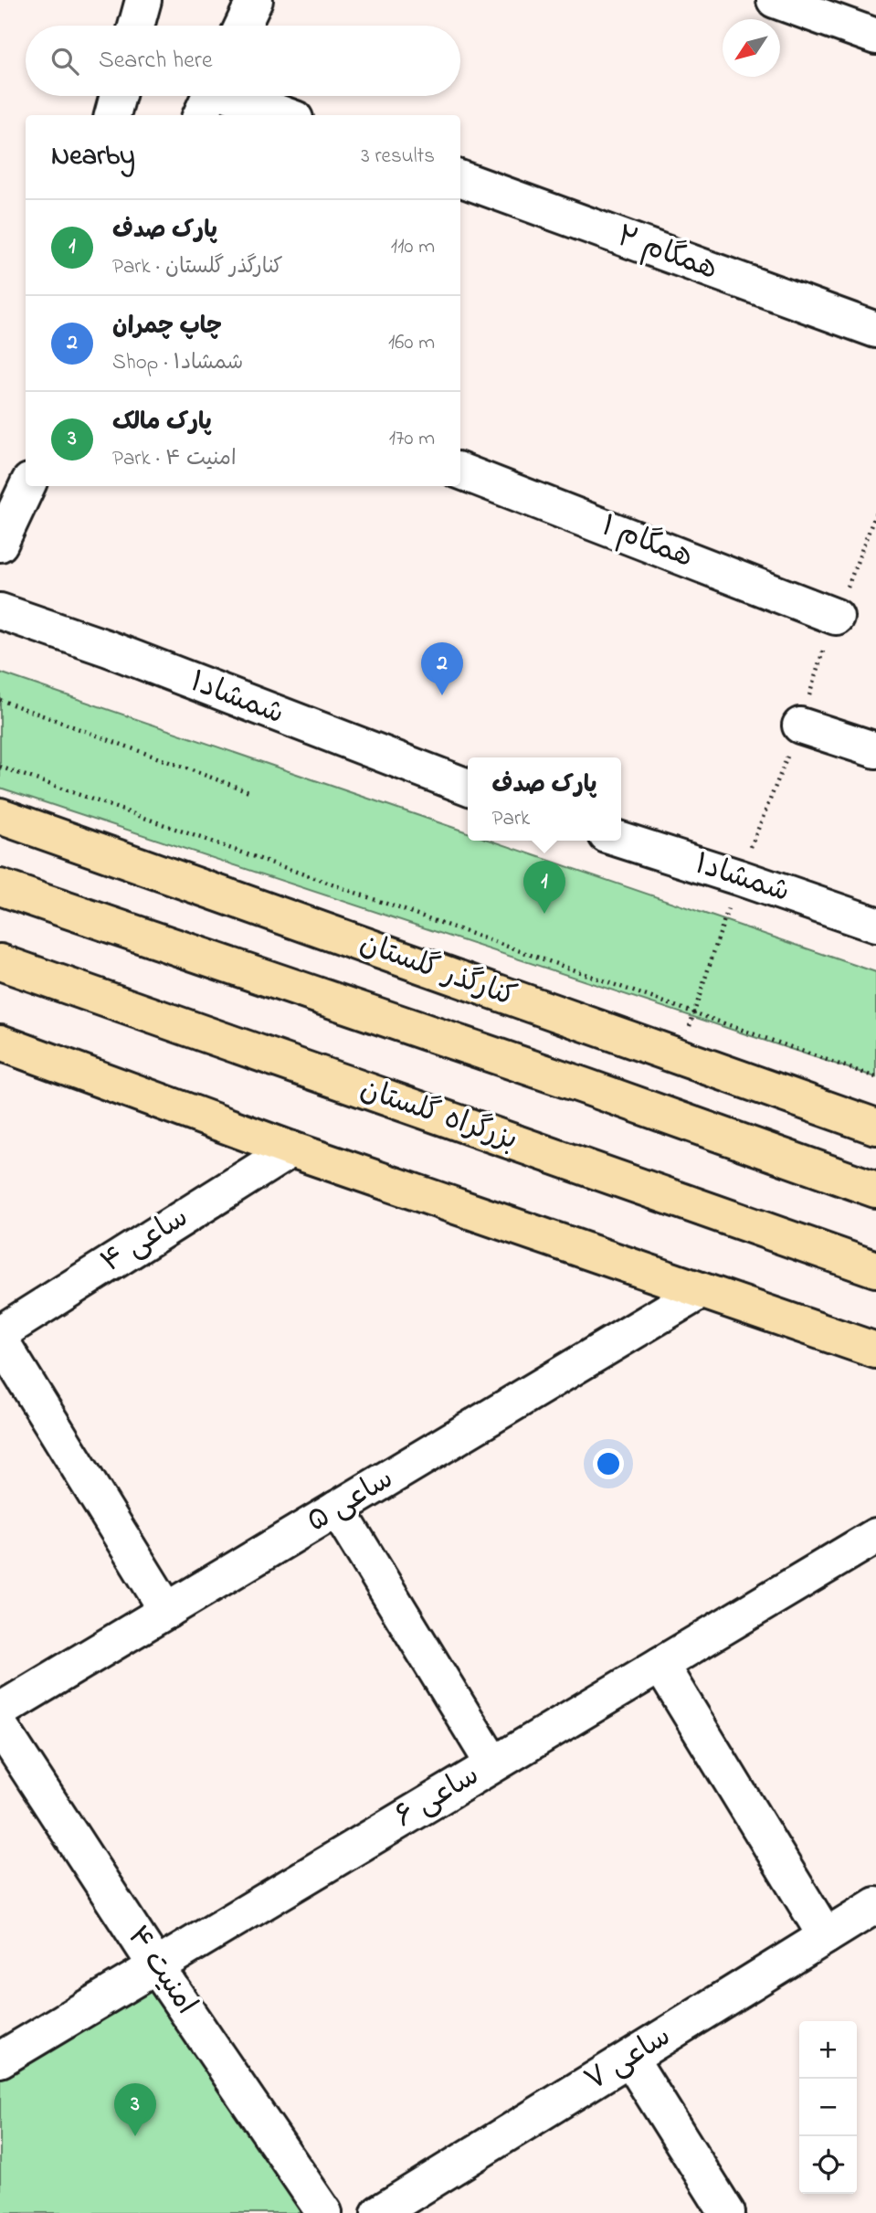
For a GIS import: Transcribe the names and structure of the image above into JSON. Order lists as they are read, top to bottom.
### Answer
{
  "streets": {
    "main road": ["کنارگذر گلستان", "بزرگراه گلستان"],
    "street": [
      "همگام ۲",
      "همگام ۱",
      "شمشاد۱",
      "ساعی ۴",
      "ساعی ۵",
      "ساعی ۶",
      "امنیت ۴",
      "ساعی ۷"
    ]
  },
  "crossings": [
    ["ساعی ۶", "امنیت ۴"]
  ],
  "north": "bottom left",
  "page": {
    "search": "Search here",
    "heading": ["Nearby", "3 results"],
    "list": [
      {
        "mark": "1",
        "name": "پارک صدف",
        "note": "Park · کنارگذر گلستان",
        "value": "110 m"
      },
      {
        "mark": "2",
        "name": "چاپ چمران",
        "note": "Shop · شمشاد۱",
        "value": "160 m"
      },
      {
        "mark": "3",
        "name": "پارک مالک",
        "note": "Park · امنیت ۴",
        "value": "170 m"
      }
    ],
    "pins": ["2", "1", "3"],
    "popup": ["پارک صدف", "Park"],
    "map_buttons": ["+", "−"]
  }
}
